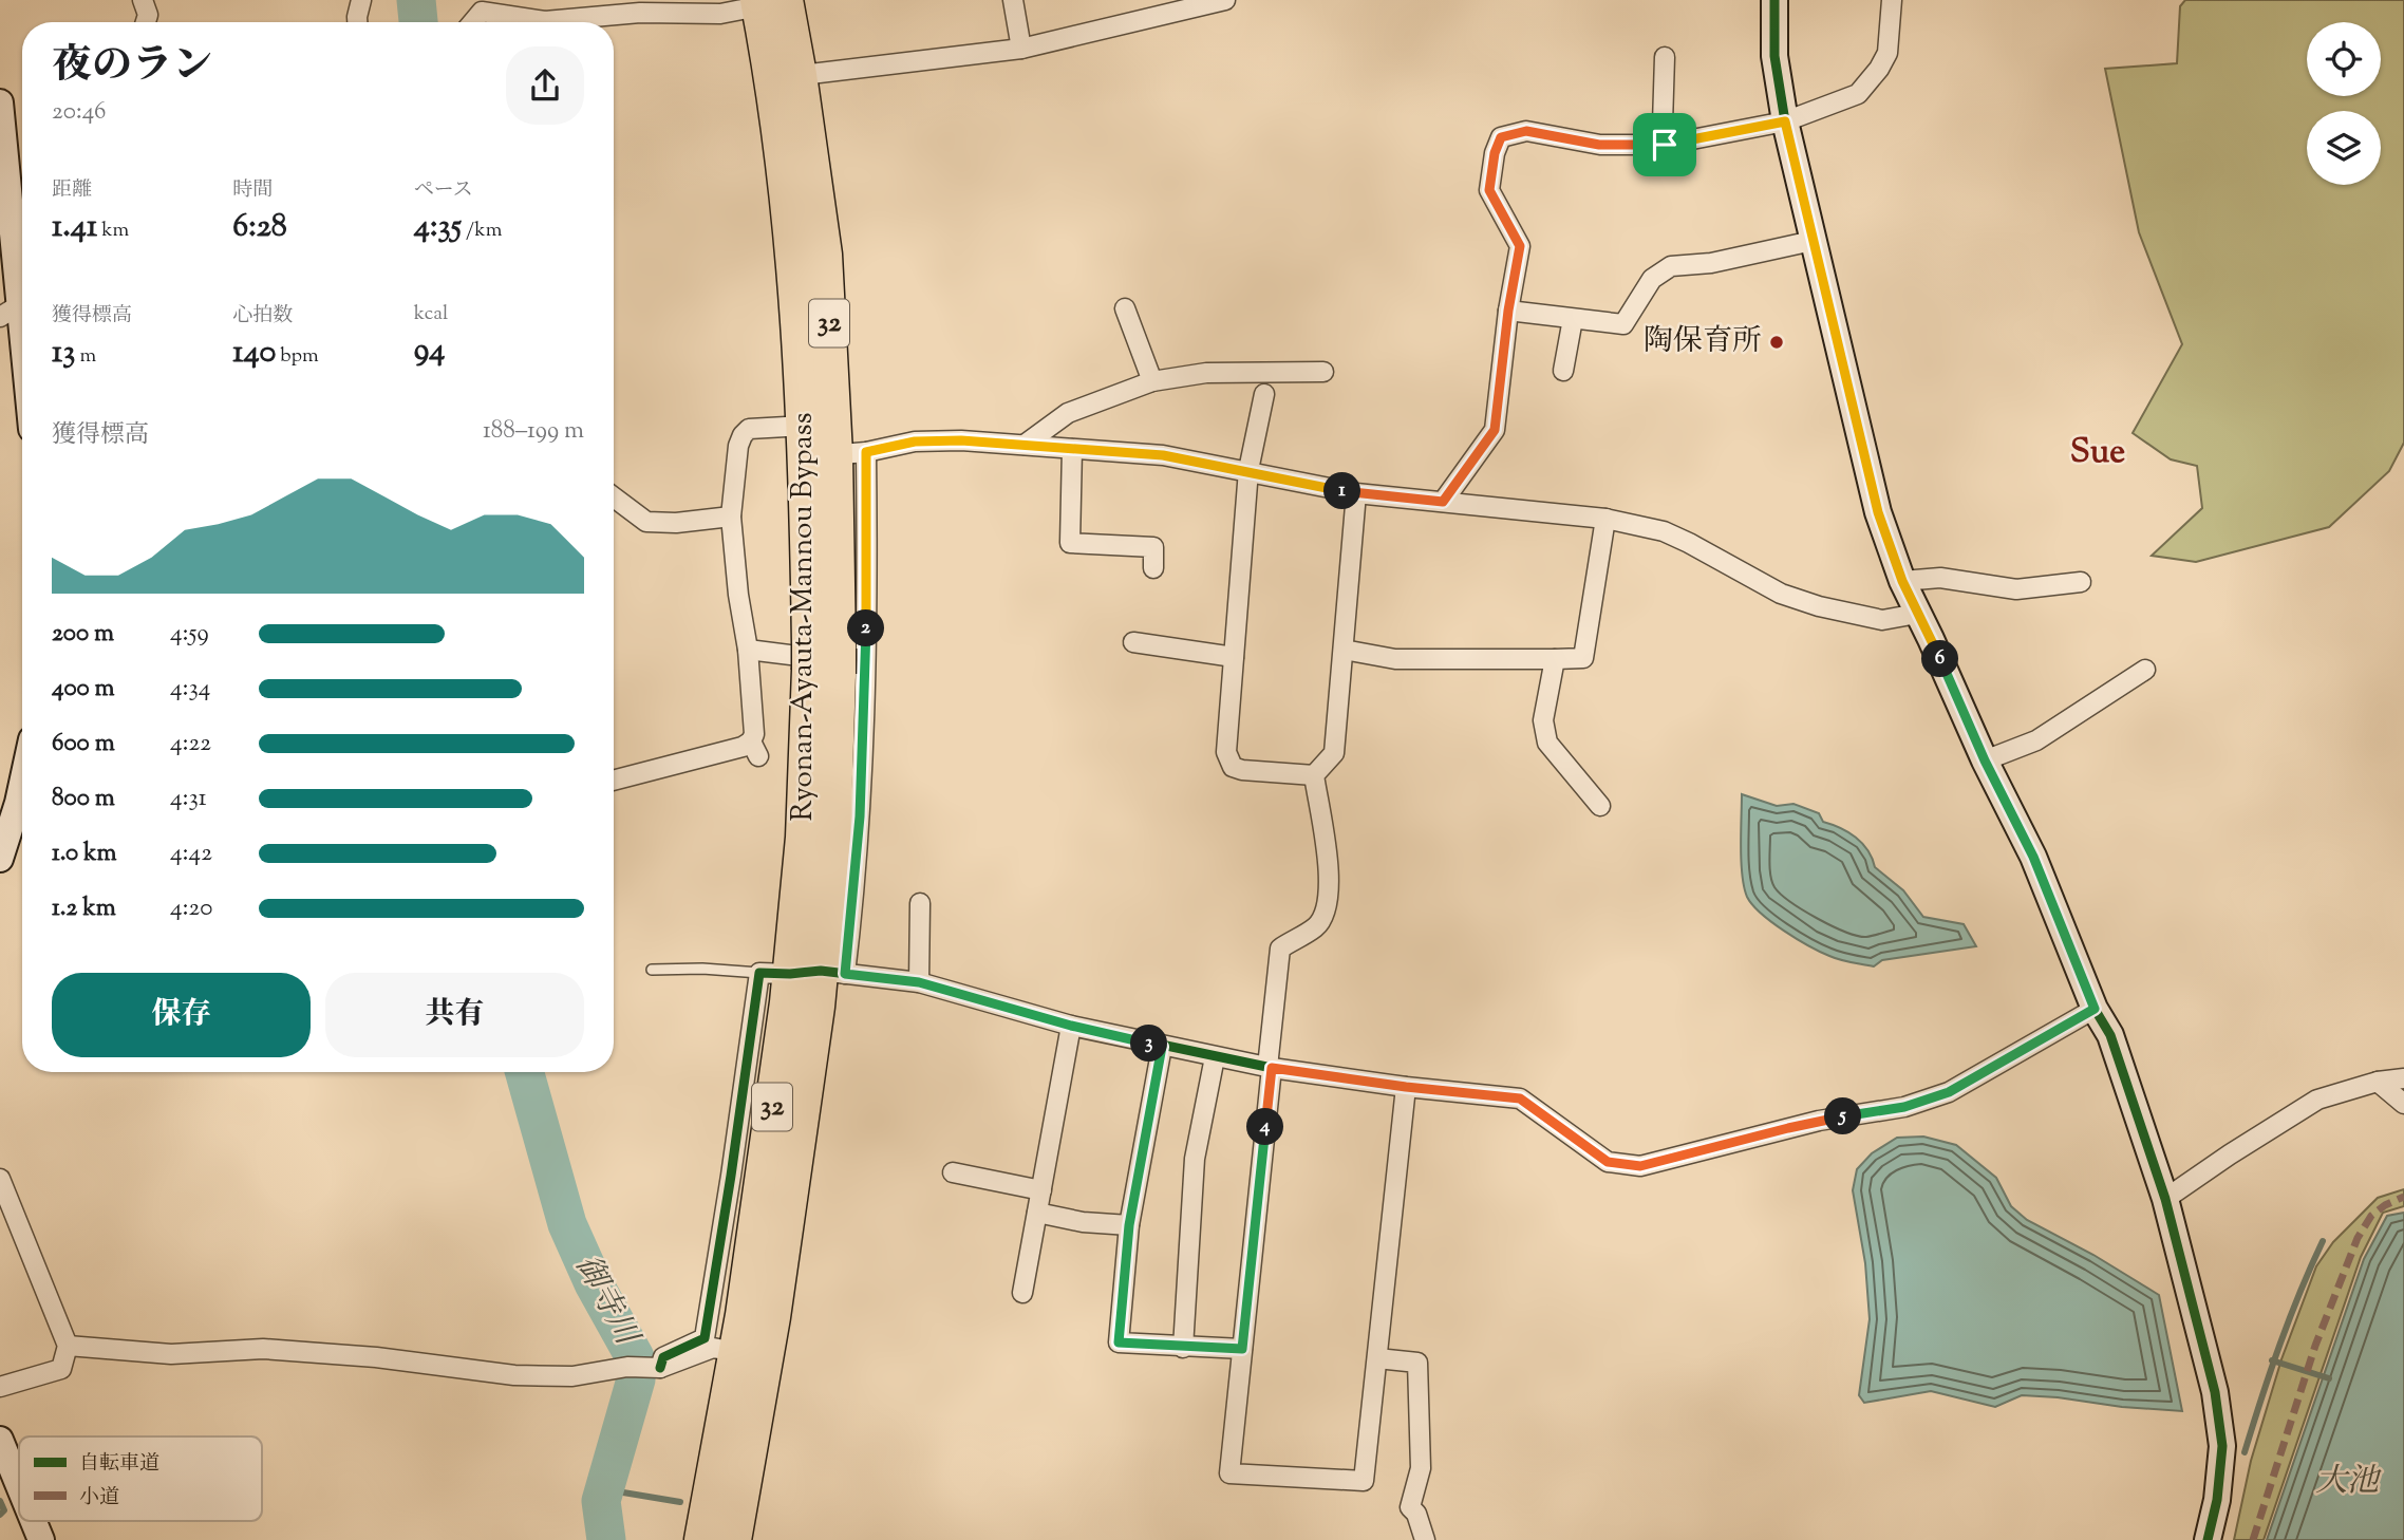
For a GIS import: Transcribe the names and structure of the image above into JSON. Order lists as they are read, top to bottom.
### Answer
{
  "streets": {
    "highway": ["32", "Ryonan-Ayauta-Mannou Bypass"]
  },
  "districts": ["Sue"],
  "water": ["御寺川", "大池"],
  "places": ["陶保育所"],
  "legend": ["自転車道", "小道"],
  "page": {
    "heading": ["夜のラン", "20:46"],
    "stats": [
      ["距離", "1.41 km"],
      ["時間", "6:28"],
      ["ペース", "4:35 /km"],
      ["獲得標高", "13 m"],
      ["心拍数", "140 bpm"],
      ["kcal", "94"]
    ],
    "chart": ["獲得標高", "188–199 m"],
    "pins": [
      "1",
      "2",
      "6",
      "3",
      "5",
      "4"
    ],
    "list": [
      {
        "name": "200 m",
        "note": "4:59"
      },
      {
        "name": "400 m",
        "note": "4:34"
      },
      {
        "name": "600 m",
        "note": "4:22"
      },
      {
        "name": "800 m",
        "note": "4:31"
      },
      {
        "name": "1.0 km",
        "note": "4:42"
      },
      {
        "name": "1.2 km",
        "note": "4:20"
      }
    ],
    "buttons": ["保存", "共有"]
  }
}
